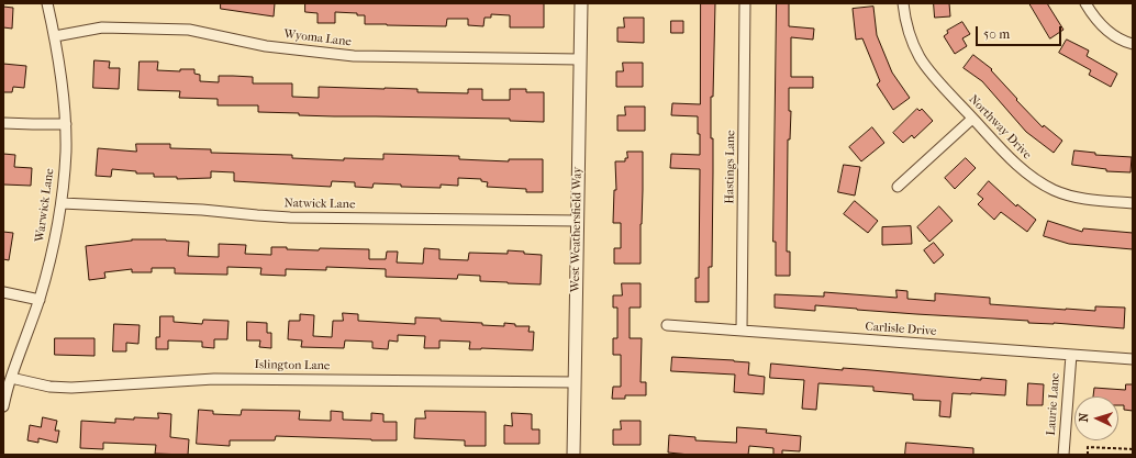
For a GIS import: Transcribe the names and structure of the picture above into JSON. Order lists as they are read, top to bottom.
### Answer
{
  "streets": {
    "street": [
      "Wyoma Lane",
      "Northway Drive",
      "Hastings Lane",
      "Natwick Lane",
      "Warwick Lane",
      "West Weathersfield Way",
      "Carlisle Drive",
      "Islington Lane",
      "Laurie Lane"
    ]
  },
  "crossings": [
    ["Wyoma Lane", "Warwick Lane"],
    ["Wyoma Lane", "West Weathersfield Way"],
    ["Hastings Lane", "Carlisle Drive"],
    ["Natwick Lane", "Warwick Lane"],
    ["Natwick Lane", "West Weathersfield Way"],
    ["Warwick Lane", "Islington Lane"],
    ["West Weathersfield Way", "Islington Lane"],
    ["Carlisle Drive", "Laurie Lane"]
  ],
  "scale_bar": "50 m",
  "north": "left"
}
